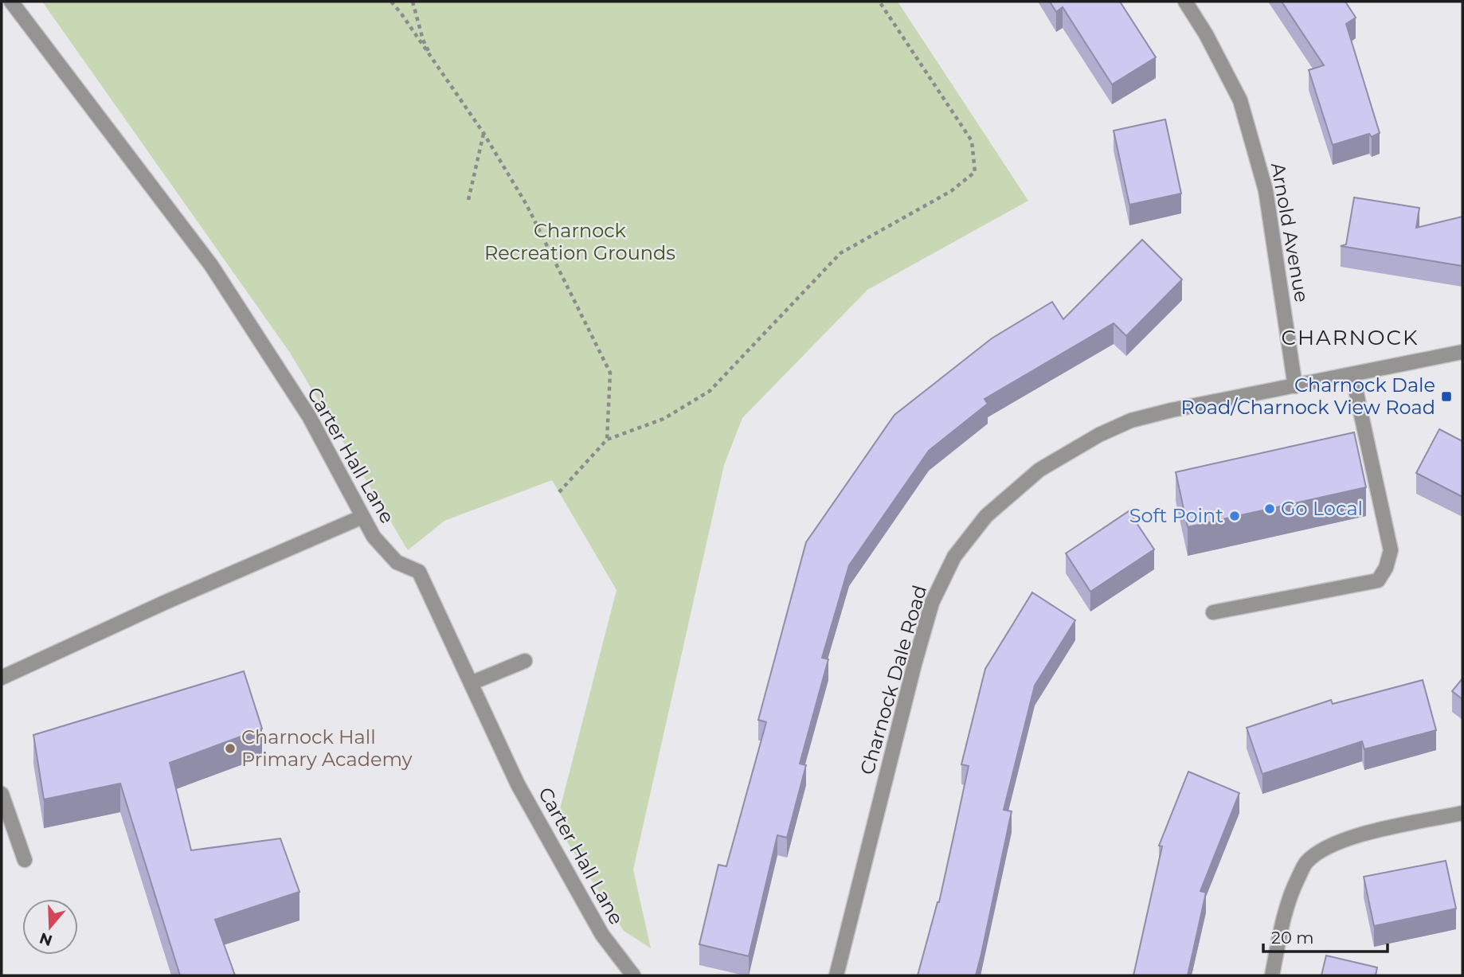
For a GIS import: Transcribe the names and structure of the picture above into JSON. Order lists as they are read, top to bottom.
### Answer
{
  "streets": {
    "street": ["Arnold Avenue", "Carter Hall Lane", "Charnock Dale Road"]
  },
  "crossings": [
    ["Arnold Avenue", "Charnock Dale Road"]
  ],
  "districts": ["CHARNOCK"],
  "parks": ["Charnock Recreation Grounds"],
  "places": {
    "transit": ["Charnock Dale Road/Charnock View Road"],
    "other": ["Go Local", "Soft Point", "Charnock Hall Primary Academy"]
  },
  "scale_bar": "20 m",
  "north": "bottom"
}
